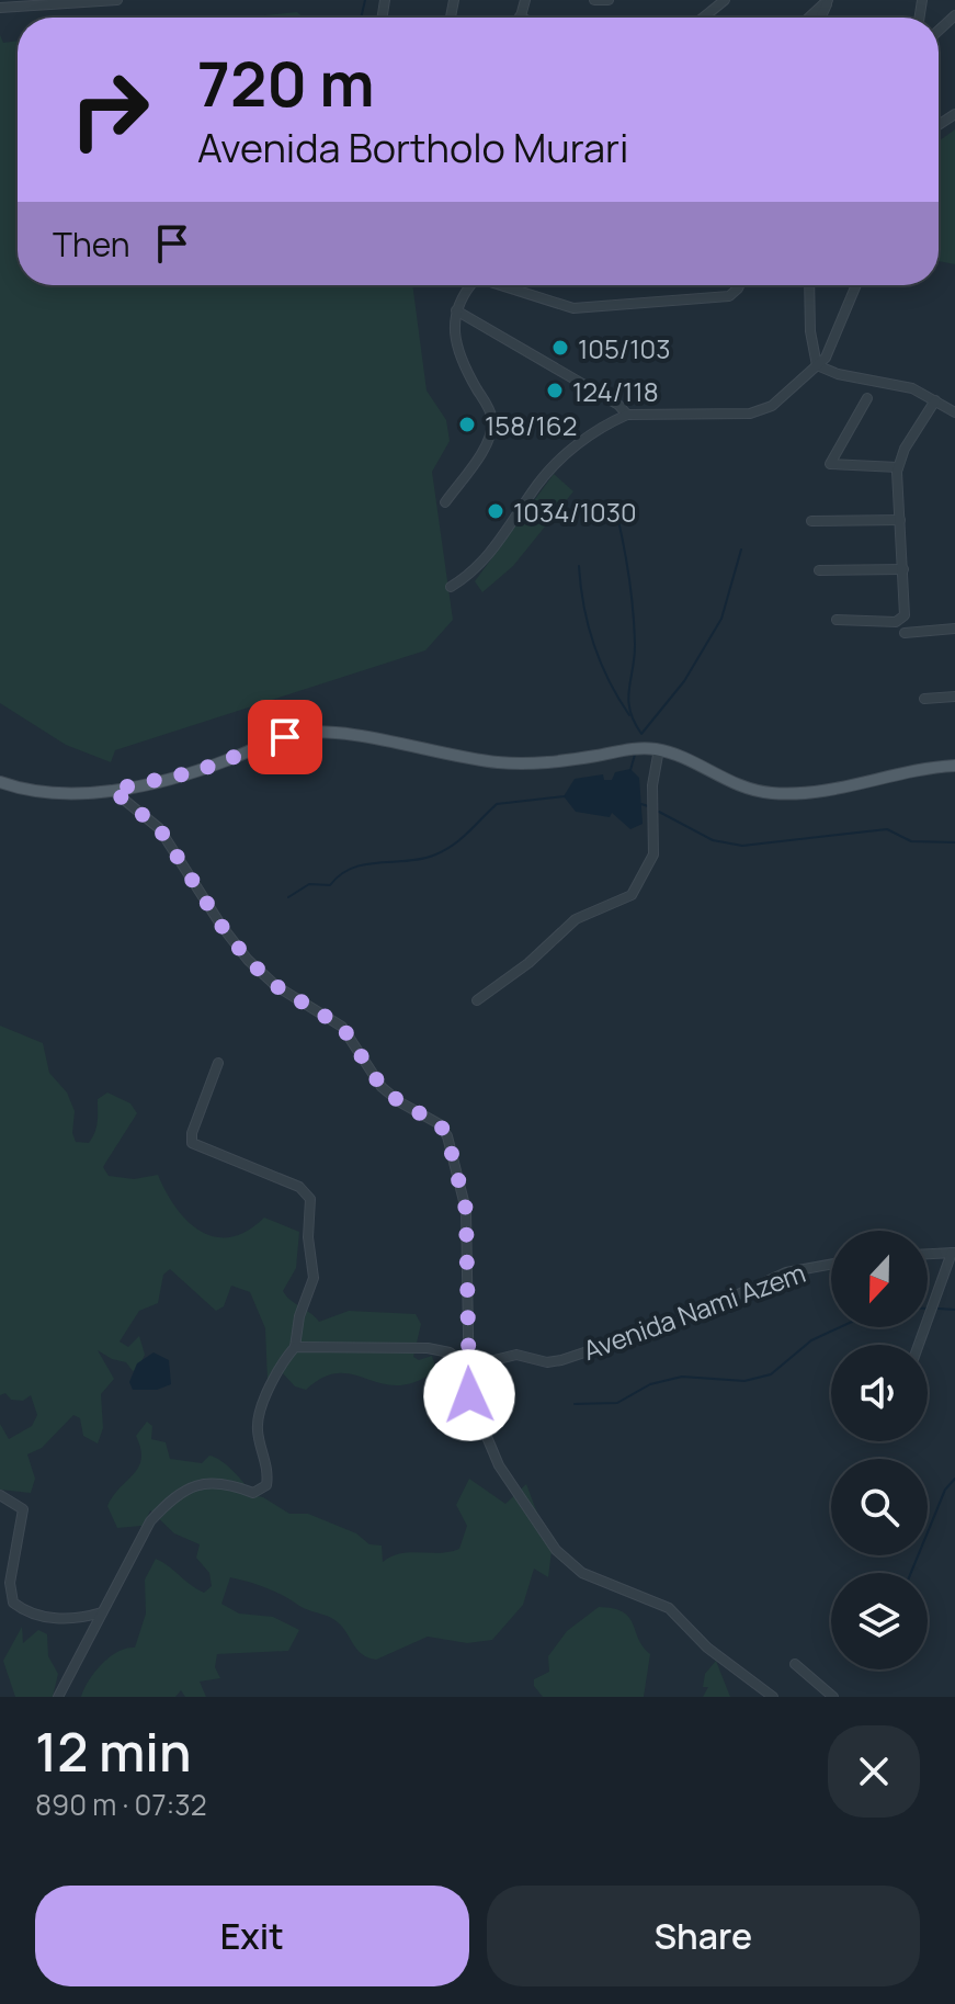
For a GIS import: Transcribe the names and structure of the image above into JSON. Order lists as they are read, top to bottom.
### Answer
{
  "streets": {
    "street": ["Avenida Nami Azem"]
  },
  "places": [
    "105/103",
    "124/118",
    "158/162",
    "1034/1030"
  ],
  "north": "bottom",
  "page": {
    "turn": ["720 m", "Avenida Bortholo Murari"],
    "then": "Then",
    "heading": ["12 min", "890 m · 07:32"],
    "buttons": ["Exit", "Share"]
  }
}
